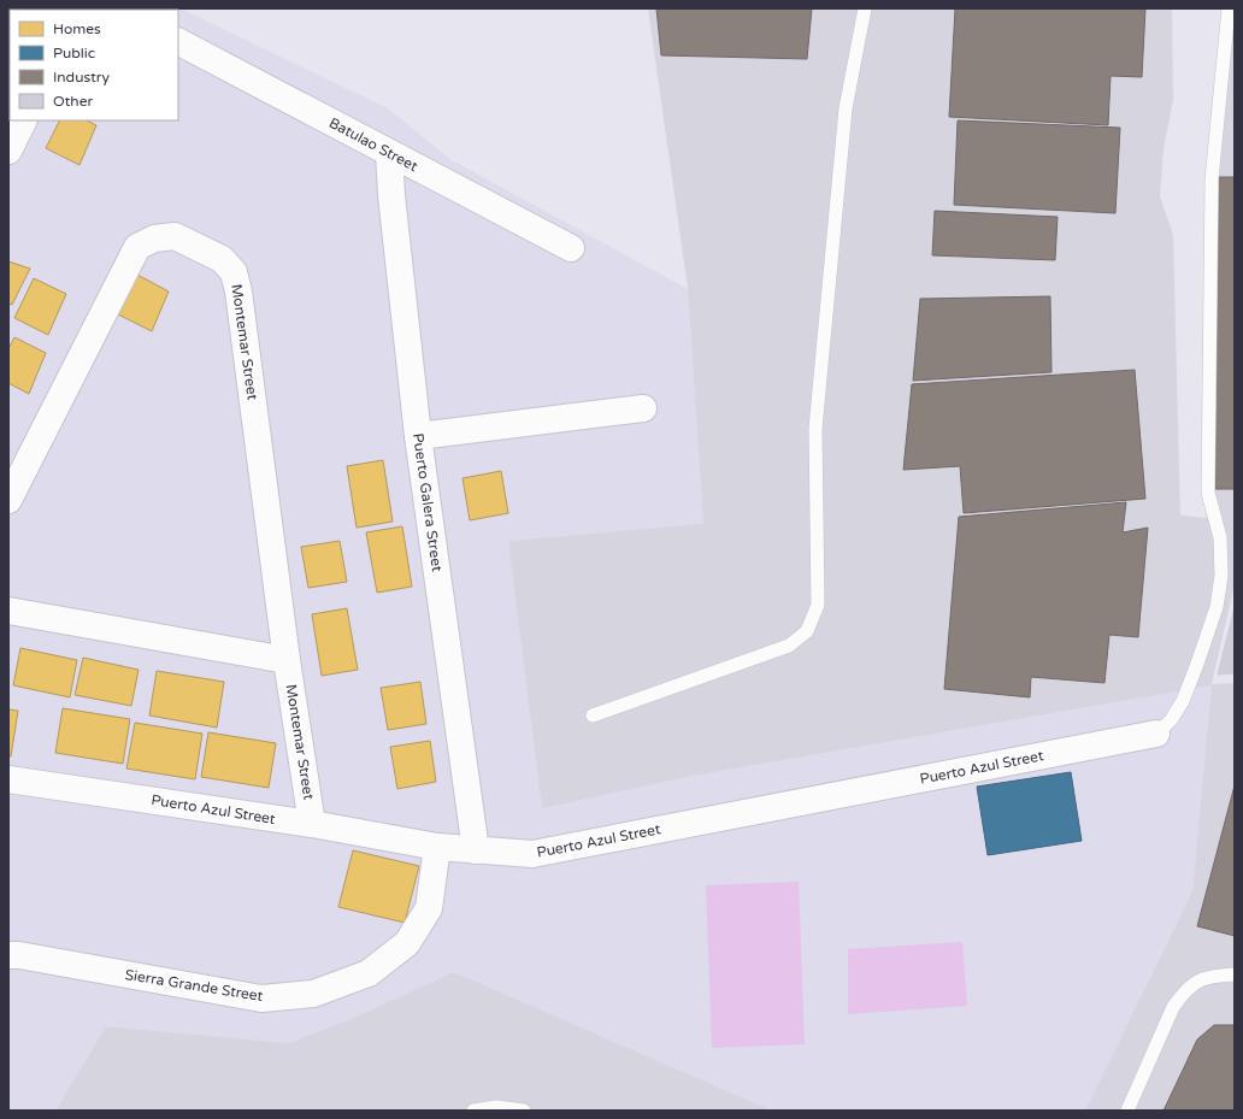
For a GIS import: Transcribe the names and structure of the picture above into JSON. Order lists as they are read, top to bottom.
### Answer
{
  "streets": {
    "street": [
      "Batulao Street",
      "Montemar Street",
      "Puerto Galera Street",
      "Puerto Azul Street",
      "Sierra Grande Street"
    ]
  },
  "crossings": [
    ["Batulao Street", "Puerto Galera Street"],
    ["Montemar Street", "Puerto Azul Street"],
    ["Puerto Galera Street", "Puerto Azul Street"],
    ["Puerto Azul Street", "Sierra Grande Street"]
  ],
  "legend": [
    "Homes",
    "Public",
    "Industry",
    "Other"
  ]
}
